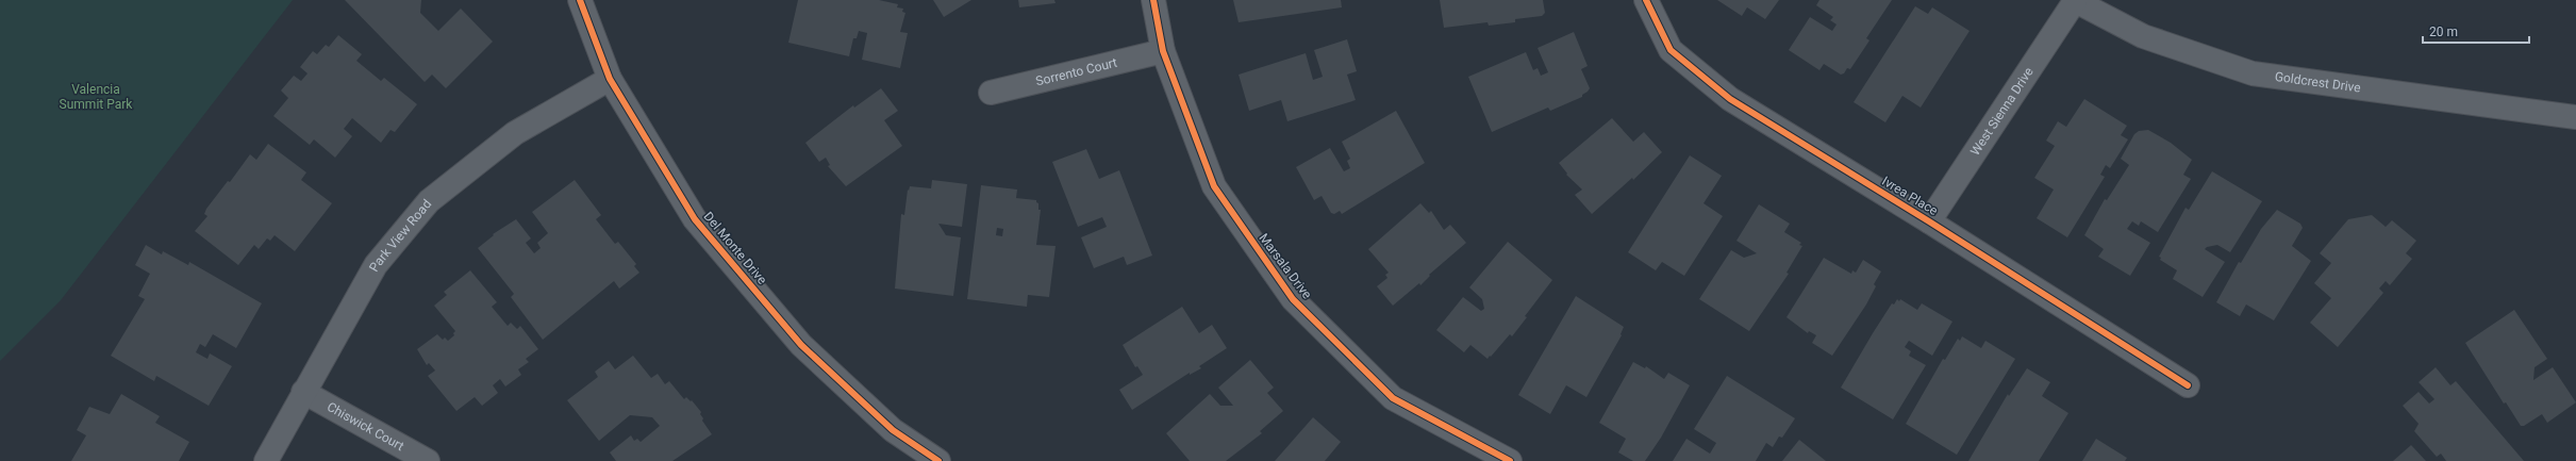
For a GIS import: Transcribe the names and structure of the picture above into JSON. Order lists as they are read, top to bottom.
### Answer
{
  "streets": {
    "street": [
      "Sorrento Court",
      "Goldcrest Drive",
      "West Sienna Drive",
      "Ivrea Place",
      "Park View Road",
      "Del Monte Drive",
      "Marsala Drive",
      "Chiswick Court"
    ]
  },
  "crossings": [
    ["Sorrento Court", "Marsala Drive"],
    ["Goldcrest Drive", "West Sienna Drive"],
    ["West Sienna Drive", "Ivrea Place"],
    ["Park View Road", "Del Monte Drive"],
    ["Park View Road", "Chiswick Court"]
  ],
  "parks": ["Valencia Summit Park"],
  "scale_bar": "20 m"
}
